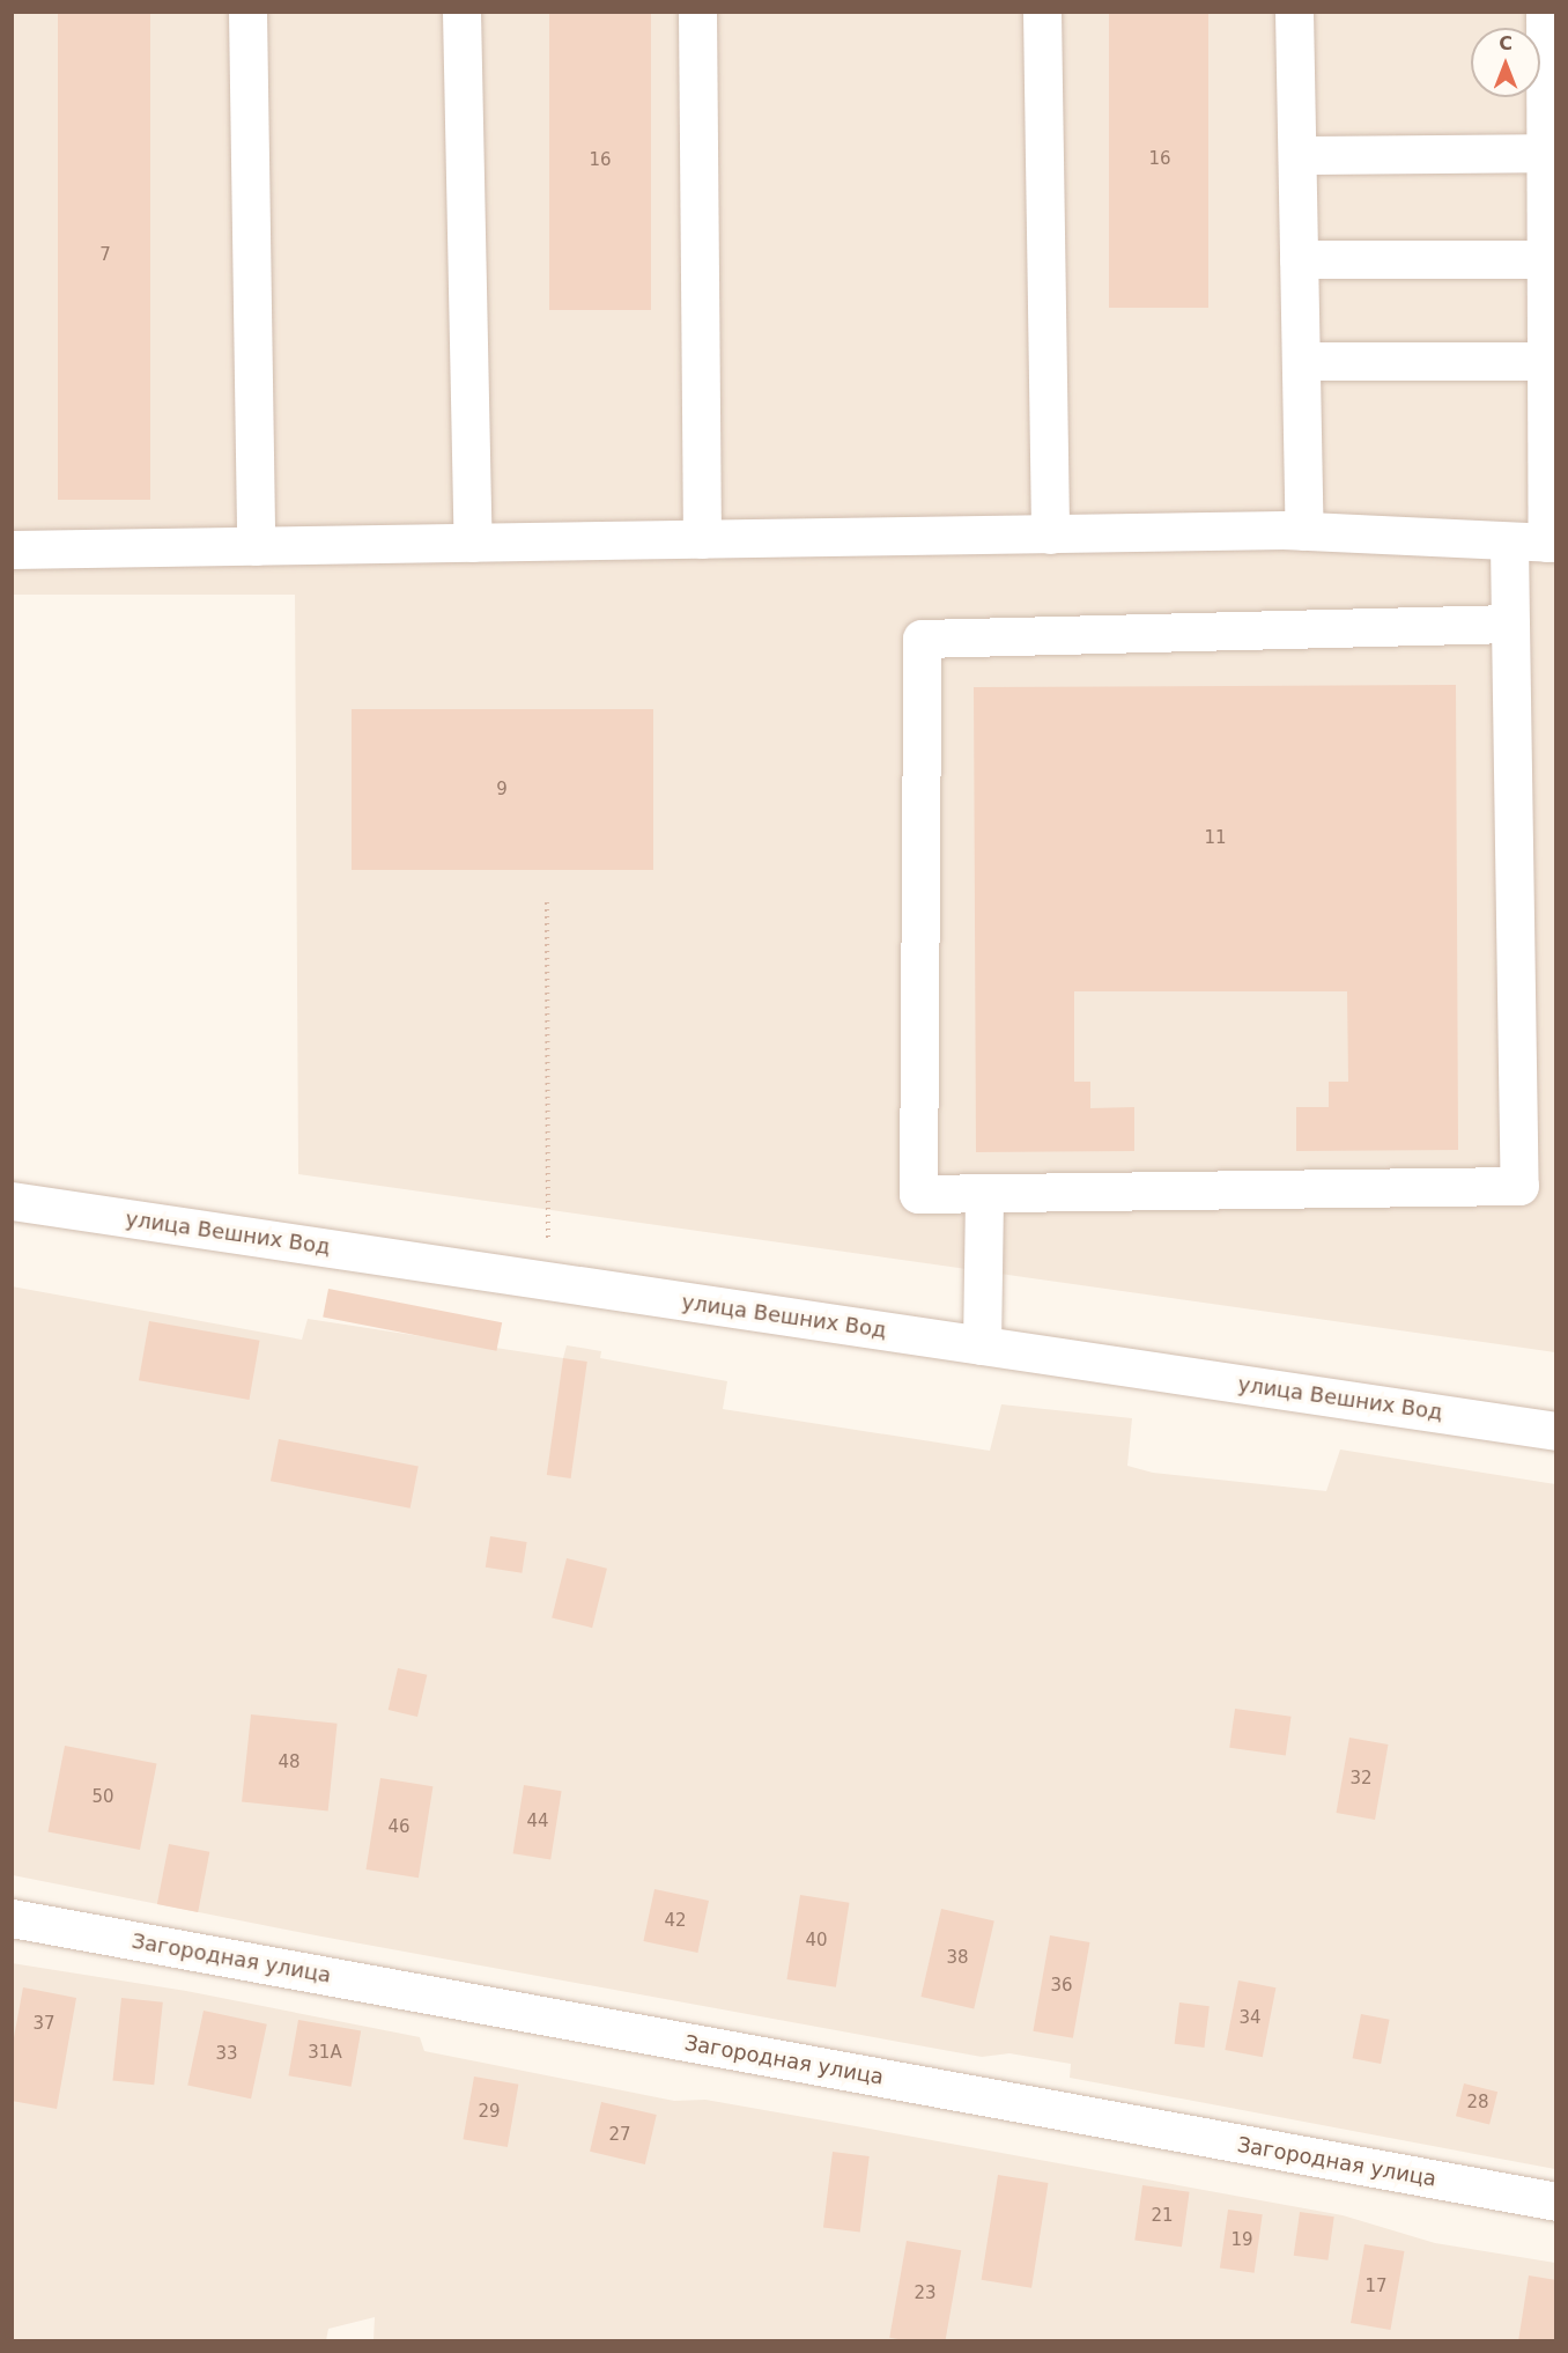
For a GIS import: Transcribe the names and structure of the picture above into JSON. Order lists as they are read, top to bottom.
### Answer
{
  "streets": {
    "street": ["улица Вешних Вод", "Загородная улица"]
  },
  "house_numbers": [
    "16",
    "16",
    "7",
    "9",
    "11",
    "48",
    "32",
    "50",
    "44",
    "46",
    "42",
    "40",
    "38",
    "36",
    "34",
    "37",
    "31А",
    "33",
    "28",
    "29",
    "27",
    "21",
    "19",
    "17",
    "23"
  ],
  "north": "top"
}
